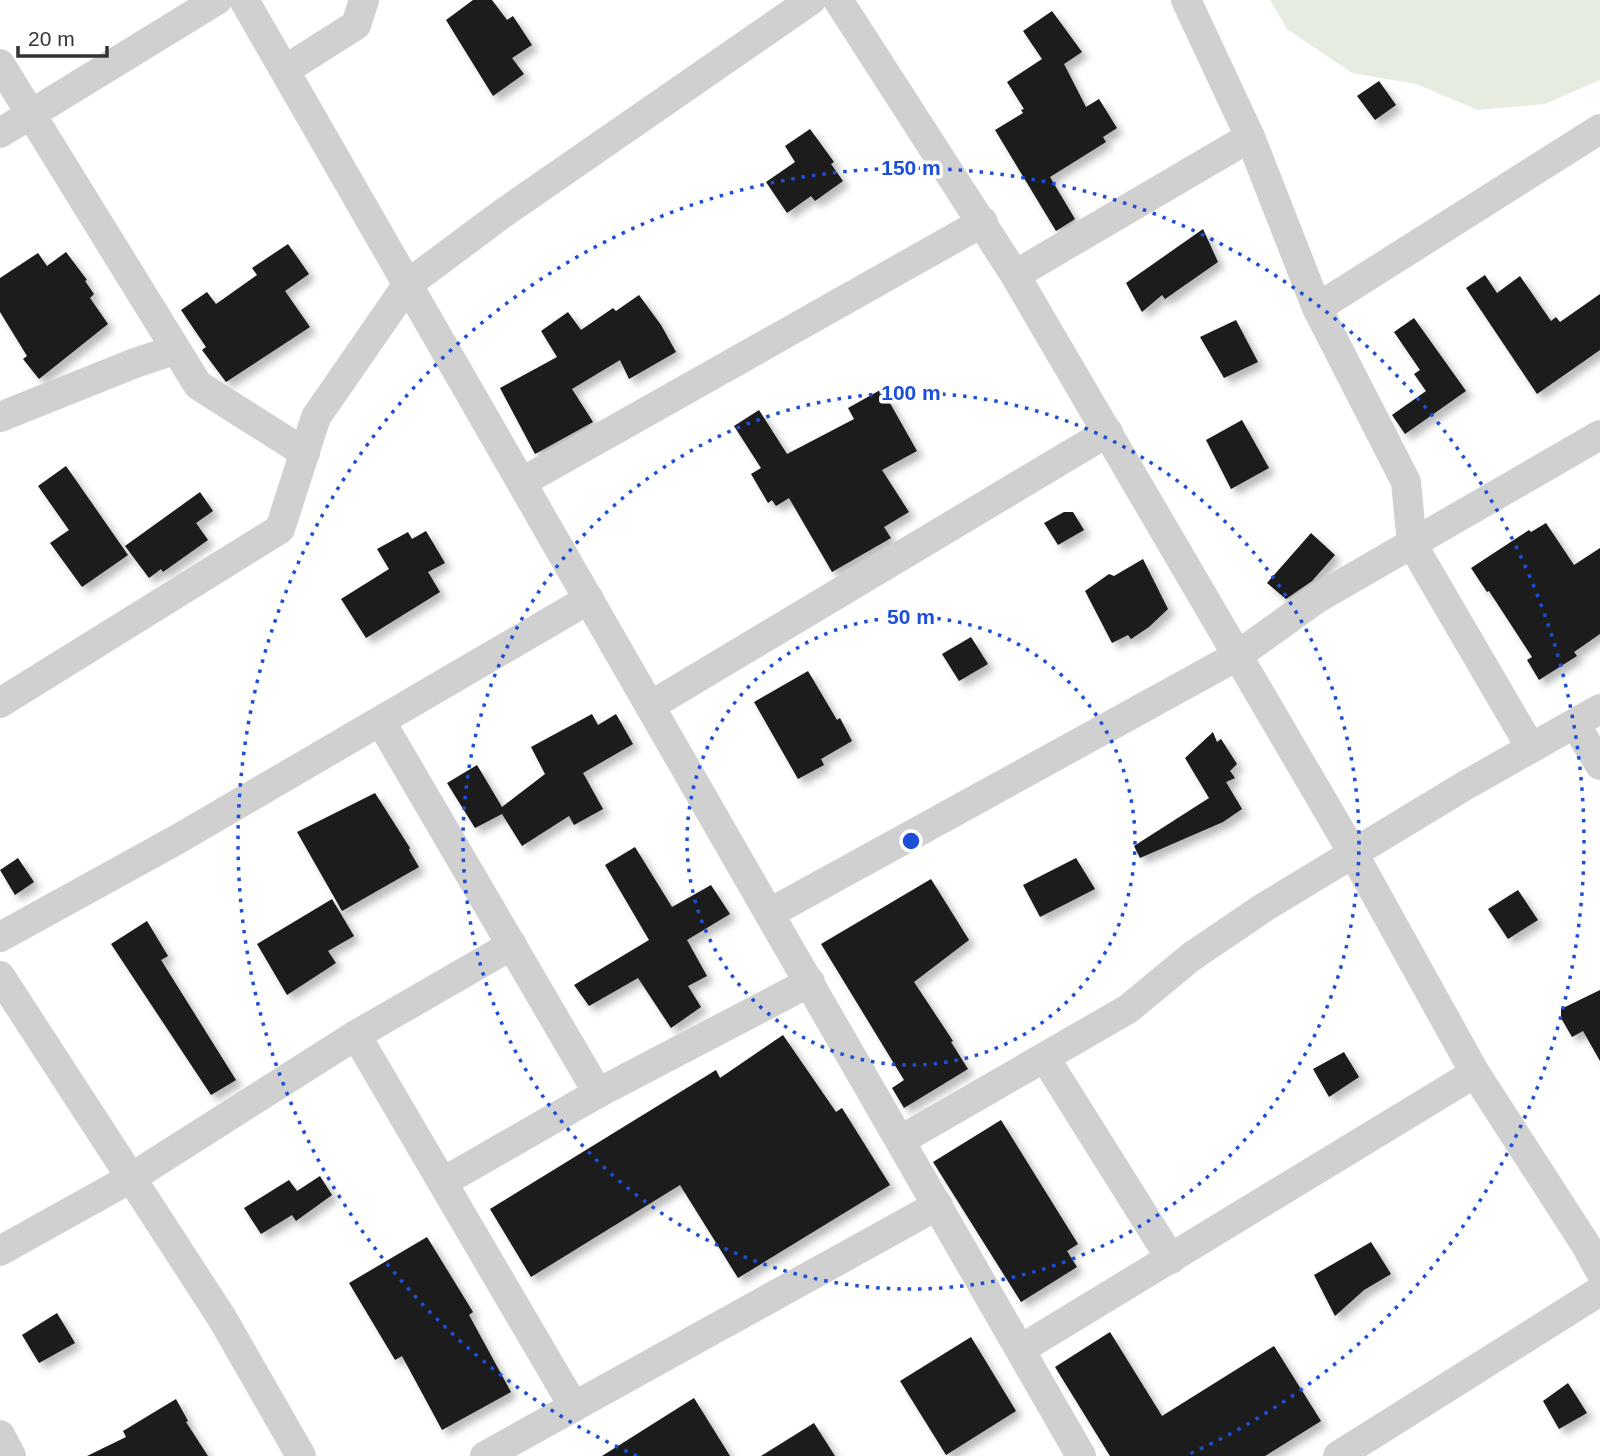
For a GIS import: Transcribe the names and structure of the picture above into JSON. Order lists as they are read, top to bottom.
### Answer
{
  "scale_bar": "20 m",
  "rings": ["150 m", "100 m", "50 m"]
}
